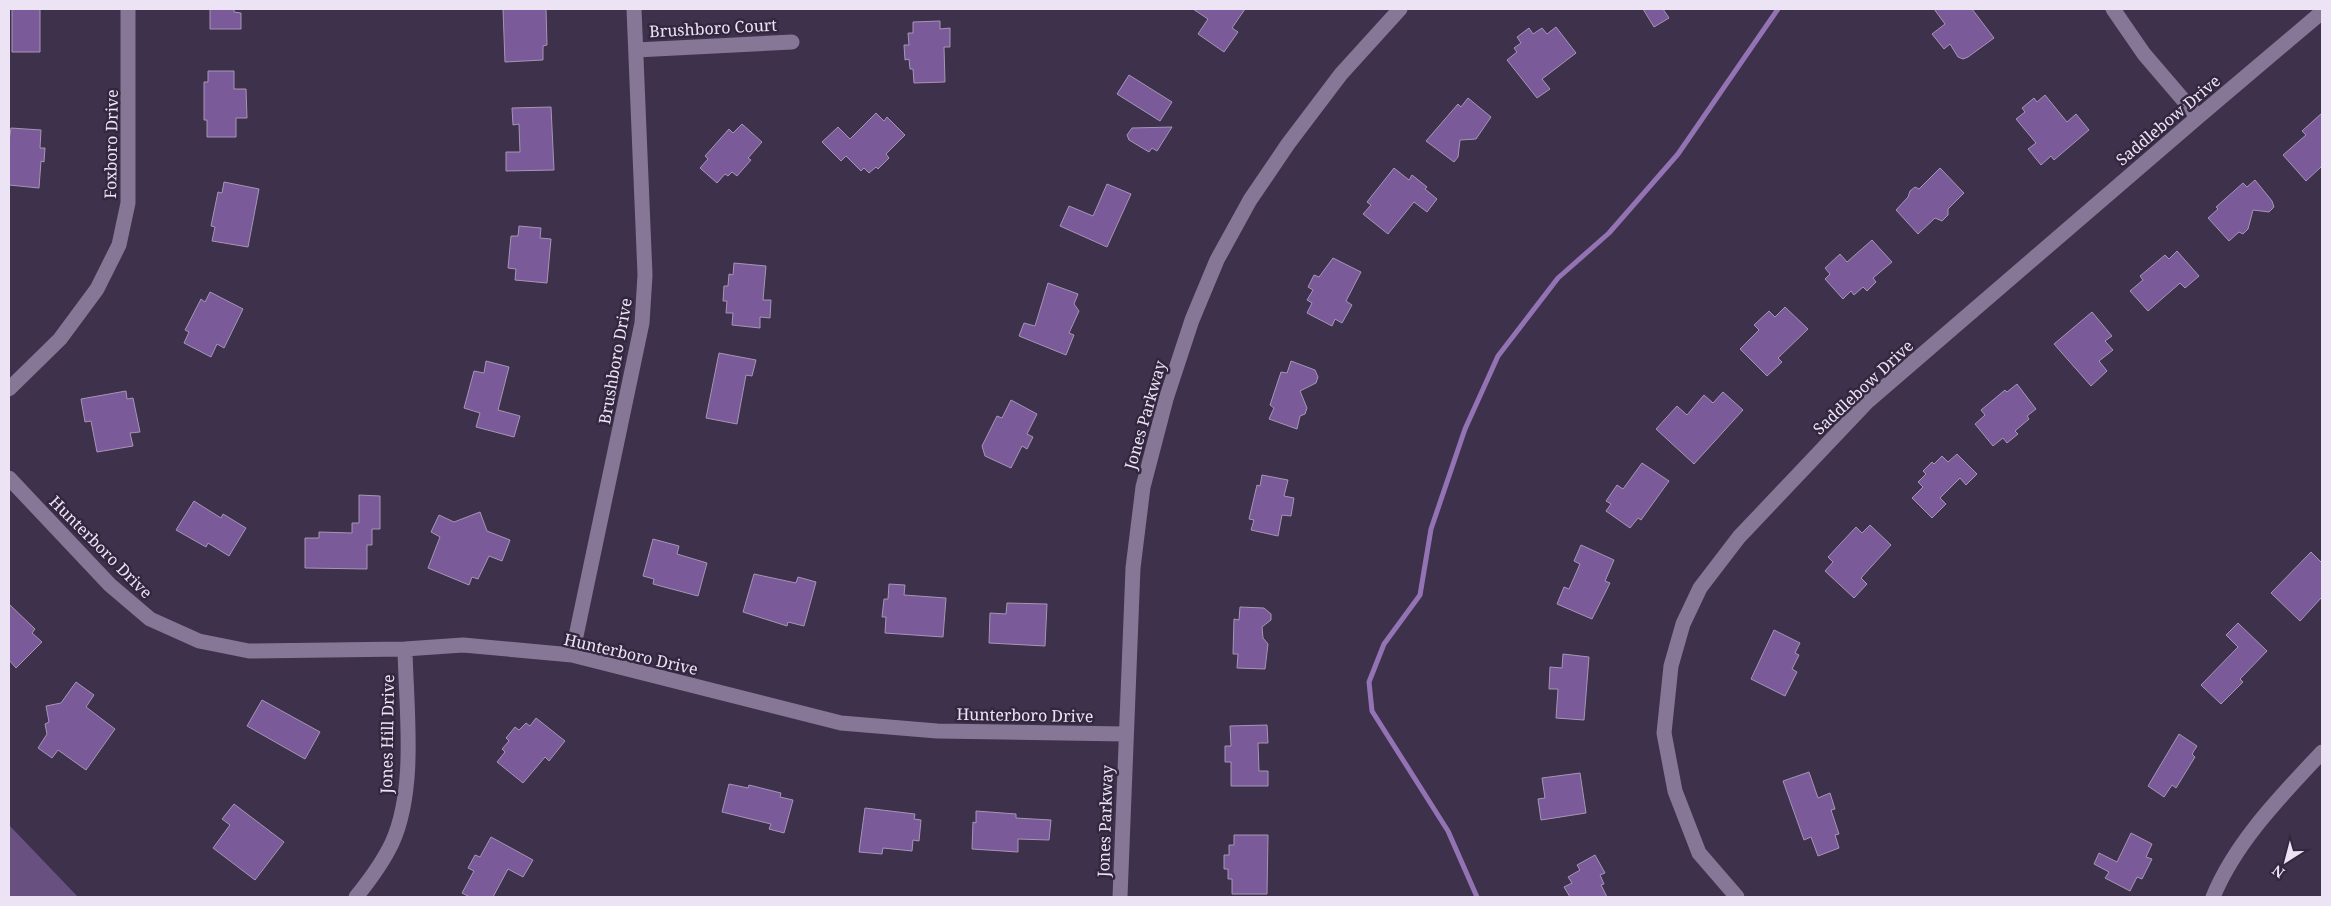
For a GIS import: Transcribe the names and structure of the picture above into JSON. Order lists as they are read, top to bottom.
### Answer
{
  "streets": {
    "street": [
      "Brushboro Court",
      "Saddlebow Drive",
      "Foxboro Drive",
      "Brushboro Drive",
      "Jones Parkway",
      "Hunterboro Drive",
      "Jones Hill Drive"
    ]
  },
  "crossings": [
    ["Brushboro Court", "Brushboro Drive"],
    ["Brushboro Drive", "Hunterboro Drive"],
    ["Jones Parkway", "Hunterboro Drive"],
    ["Hunterboro Drive", "Jones Hill Drive"]
  ],
  "north": "bottom left"
}
